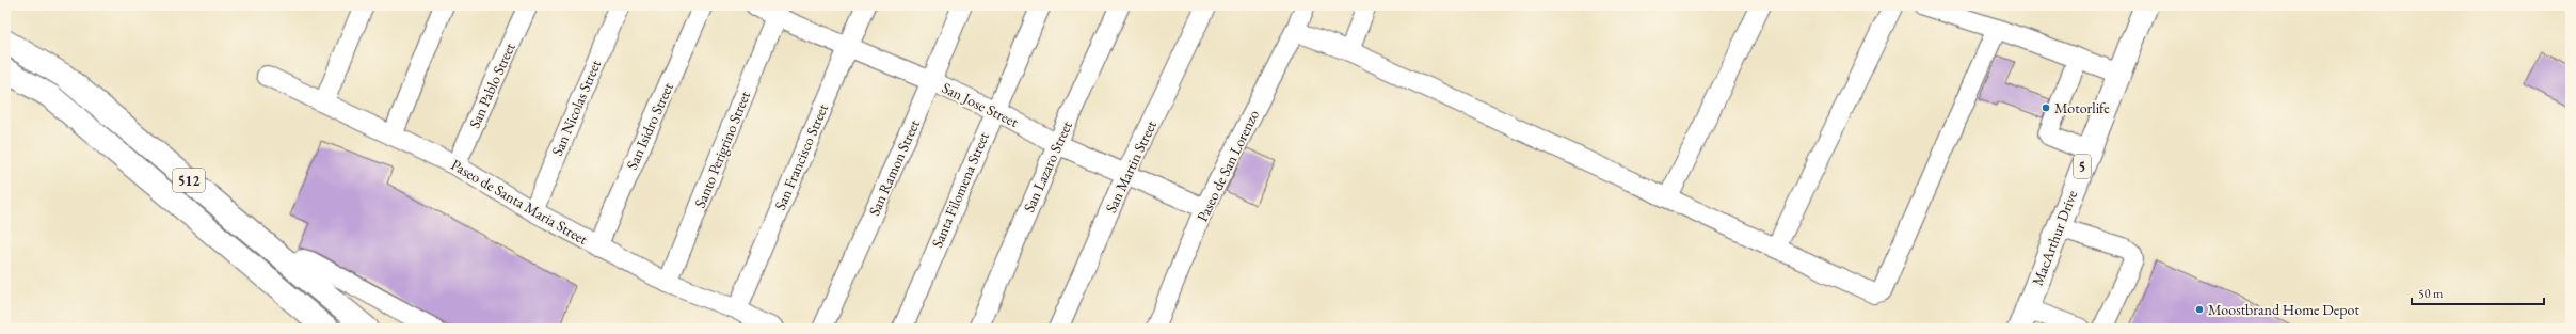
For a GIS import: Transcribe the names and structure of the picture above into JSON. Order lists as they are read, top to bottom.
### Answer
{
  "streets": {
    "main road": ["5", "512", "MacArthur Drive"],
    "street": [
      "San Pablo Street",
      "San Jose Street",
      "San Nicolas Street",
      "San Isidro Street",
      "Santo Perigrino Street",
      "San Francisco Street",
      "Paseo de San Lorenzo",
      "San Lazaro Street",
      "San Martin Street",
      "San Ramon Street",
      "Santa Filomena Street",
      "Paseo de Santa Maria Street"
    ]
  },
  "crossings": [
    ["San Pablo Street", "Paseo de Santa Maria Street"],
    ["San Jose Street", "Santo Perigrino Street"],
    ["San Jose Street", "San Francisco Street"],
    ["San Jose Street", "Paseo de San Lorenzo"],
    ["San Jose Street", "San Lazaro Street"],
    ["San Jose Street", "San Martin Street"],
    ["San Jose Street", "San Ramon Street"],
    ["San Jose Street", "Santa Filomena Street"],
    ["San Nicolas Street", "Paseo de Santa Maria Street"],
    ["San Isidro Street", "Paseo de Santa Maria Street"],
    ["Santo Perigrino Street", "Paseo de Santa Maria Street"],
    ["San Francisco Street", "Paseo de Santa Maria Street"]
  ],
  "places": ["Motorlife", "Moostbrand Home Depot"],
  "scale_bar": "50 m"
}
